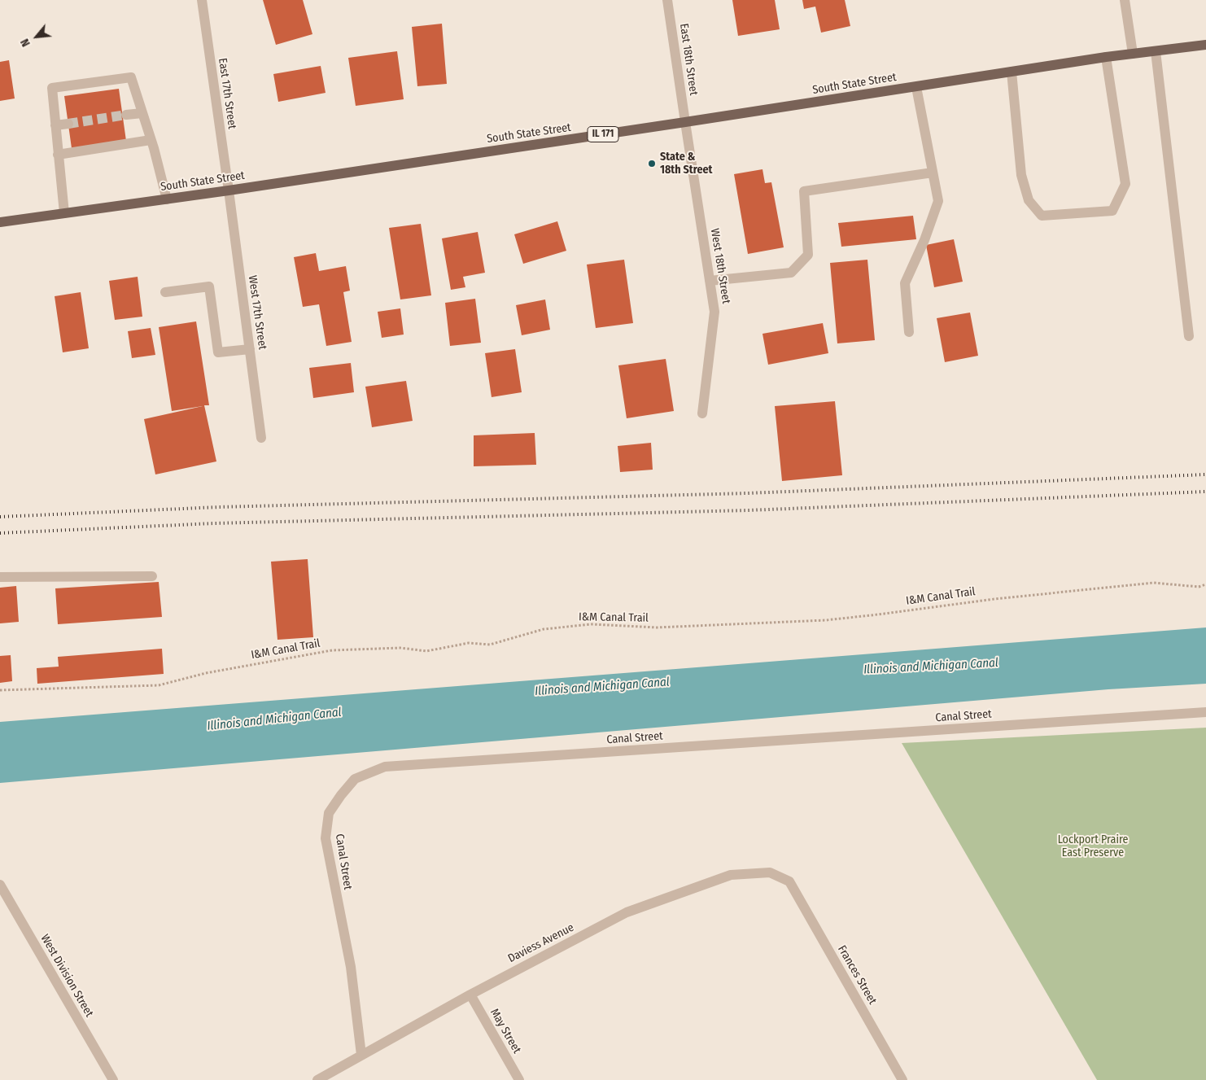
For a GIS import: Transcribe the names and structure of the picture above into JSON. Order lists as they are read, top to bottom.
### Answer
{
  "streets": {
    "main road": ["South State Street", "IL 171"],
    "street": [
      "East 18th Street",
      "East 17th Street",
      "West 18th Street",
      "West 17th Street",
      "Canal Street",
      "Daviess Avenue",
      "Frances Street",
      "West Division Street",
      "May Street"
    ],
    "path": ["I&M Canal Trail"]
  },
  "crossings": [
    ["East 18th Street", "South State Street"],
    ["East 18th Street", "West 18th Street"],
    ["South State Street", "East 17th Street"],
    ["South State Street", "West 18th Street"],
    ["South State Street", "West 17th Street"],
    ["East 17th Street", "West 17th Street"],
    ["Canal Street", "Daviess Avenue"],
    ["Daviess Avenue", "Frances Street"],
    ["Daviess Avenue", "May Street"]
  ],
  "water": ["Illinois and Michigan Canal"],
  "parks": ["Lockport Praire East Preserve"],
  "places": ["State & 18th Street"],
  "north": "bottom left"
}
